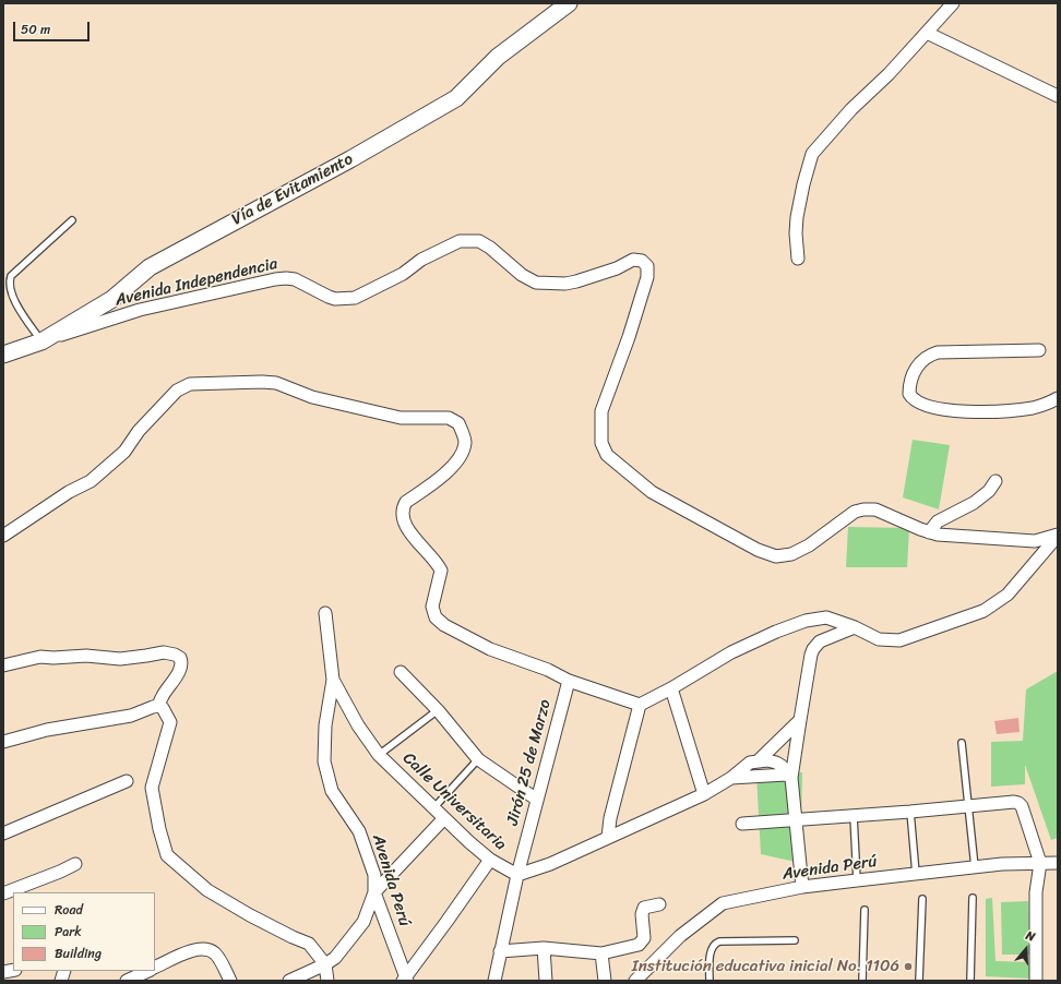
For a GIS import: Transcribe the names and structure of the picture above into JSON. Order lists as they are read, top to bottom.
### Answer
{
  "streets": {
    "main road": ["Vía de Evitamiento"],
    "street": [
      "Avenida Independencia",
      "Jirón 25 de Marzo",
      "Calle Universitaria",
      "Avenida Perú"
    ]
  },
  "crossings": [
    ["Vía de Evitamiento", "Avenida Independencia"],
    ["Jirón 25 de Marzo", "Calle Universitaria"],
    ["Calle Universitaria", "Avenida Perú"]
  ],
  "places": ["Institución educativa inicial No. 1106"],
  "legend": ["Road", "Park", "Building"],
  "scale_bar": "50 m",
  "north": "top"
}
